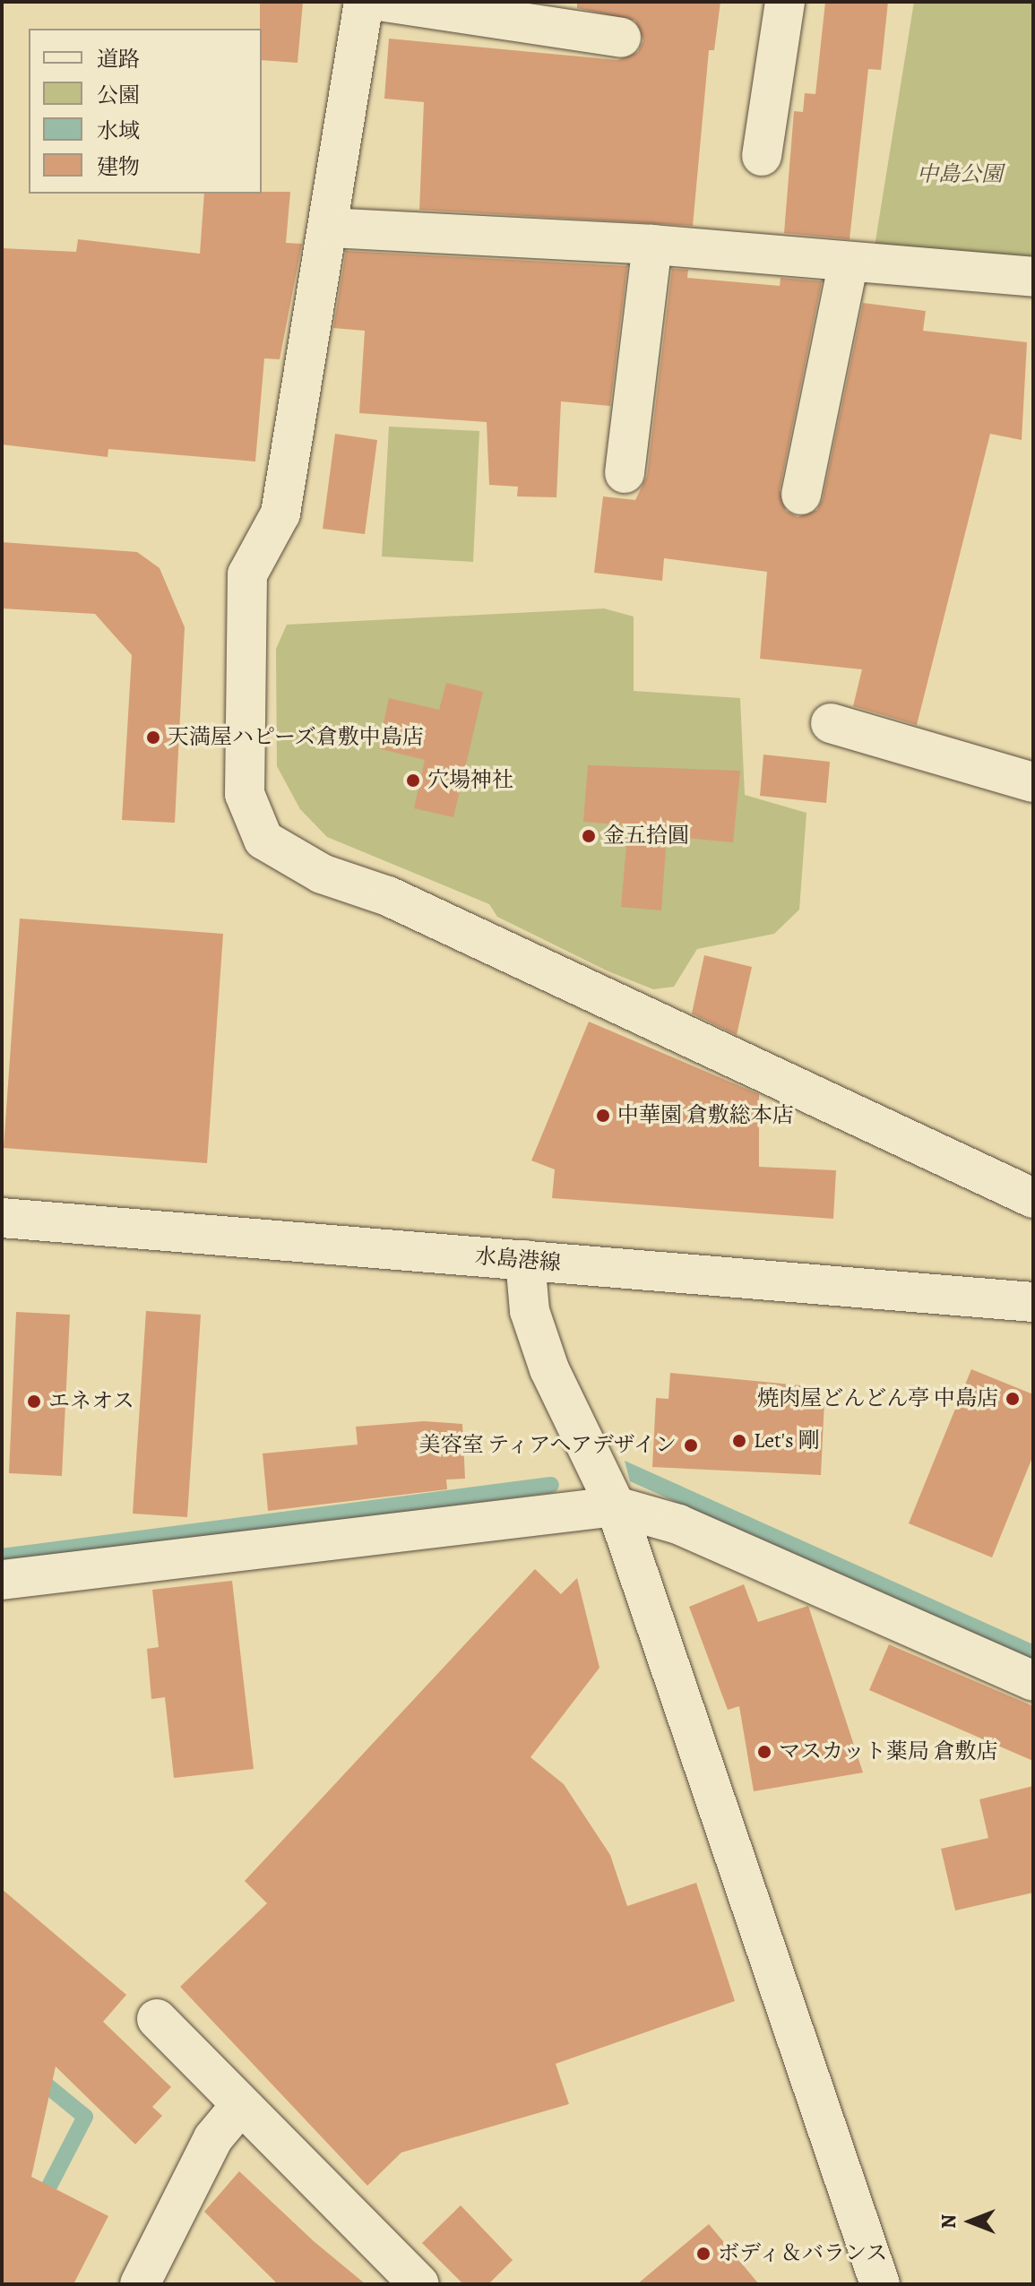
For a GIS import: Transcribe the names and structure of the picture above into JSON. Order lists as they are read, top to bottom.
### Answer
{
  "streets": {
    "street": ["水島港線"]
  },
  "parks": ["中島公園"],
  "places": [
    "天満屋ハピーズ倉敷中島店",
    "穴場神社",
    "金五拾圓",
    "中華園 倉敷総本店",
    "焼肉屋どんどん亭 中島店",
    "エネオス",
    "Let's 剛",
    "美容室 ティアヘアデザイン",
    "マスカット薬局 倉敷店",
    "ボディ＆バランス"
  ],
  "legend": [
    "道路",
    "公園",
    "水域",
    "建物"
  ],
  "north": "left"
}
